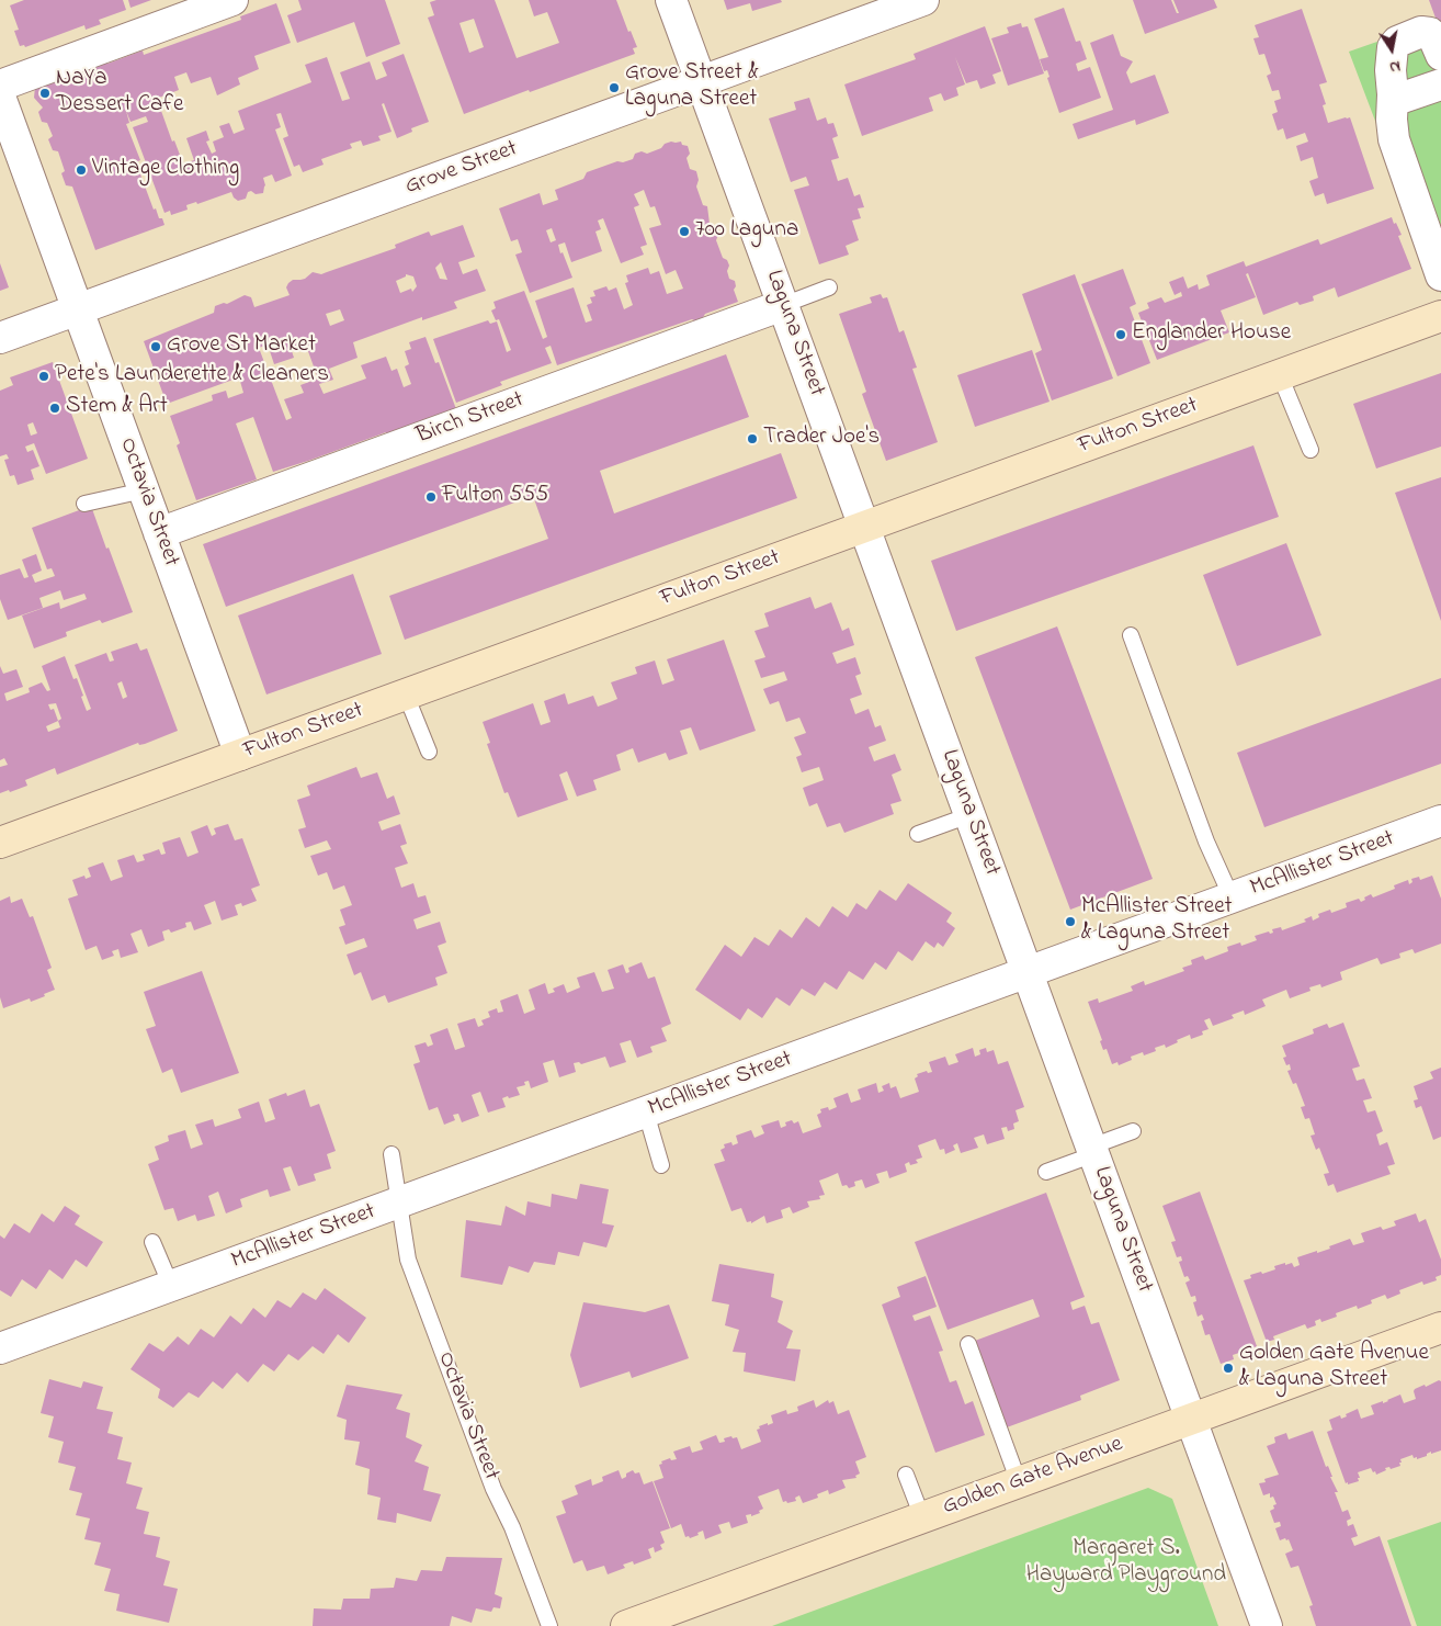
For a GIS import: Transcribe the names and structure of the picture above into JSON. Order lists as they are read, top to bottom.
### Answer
{
  "streets": {
    "street": [
      "Grove Street",
      "Laguna Street",
      "Birch Street",
      "Fulton Street",
      "Octavia Street",
      "McAllister Street",
      "Golden Gate Avenue"
    ]
  },
  "crossings": [
    ["Grove Street", "Laguna Street"],
    ["Grove Street", "Octavia Street"],
    ["Laguna Street", "Birch Street"],
    ["Laguna Street", "Fulton Street"],
    ["Laguna Street", "McAllister Street"],
    ["Laguna Street", "Golden Gate Avenue"],
    ["Birch Street", "Octavia Street"],
    ["Fulton Street", "Octavia Street"],
    ["Octavia Street", "McAllister Street"]
  ],
  "parks": ["Margaret S. Hayward Playground"],
  "places": [
    "Grove Street & Laguna Street",
    "NaYa Dessert Cafe",
    "Vintage Clothing",
    "700 Laguna",
    "Englander House",
    "Grove St Market",
    "Pete's Launderette & Cleaners",
    "Stem & Art",
    "Trader Joe's",
    "Fulton 555",
    "McAllister Street & Laguna Street",
    "Golden Gate Avenue & Laguna Street"
  ],
  "north": "bottom"
}
